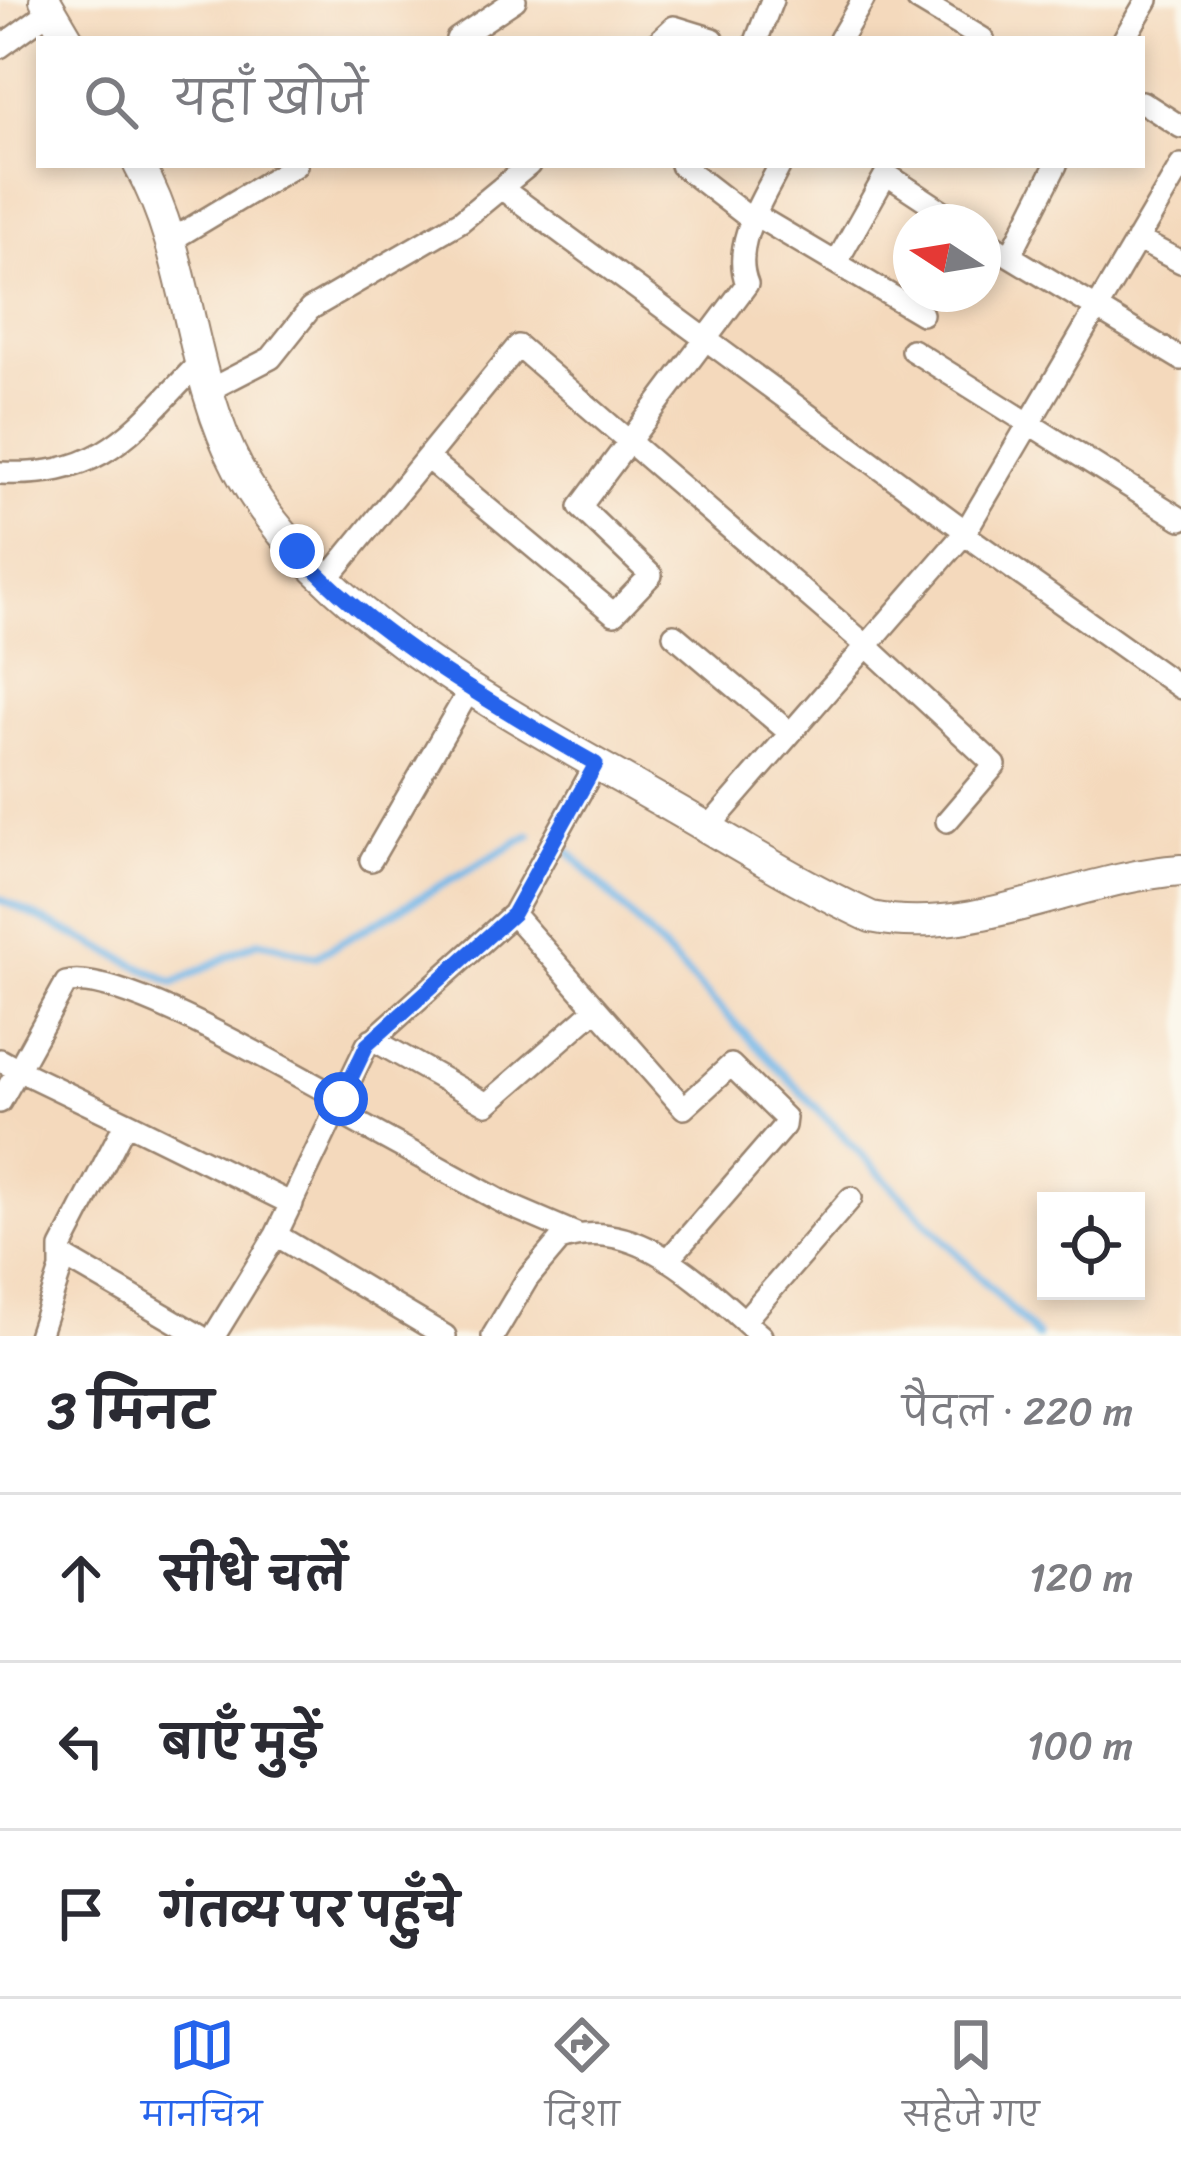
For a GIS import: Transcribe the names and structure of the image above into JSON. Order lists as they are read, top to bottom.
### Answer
{
  "north": "left",
  "page": {
    "search": "यहाँ खोजें",
    "heading": ["3 मिनट", "पैदल · 220 m"],
    "list": [
      ["सीधे चलें", "120 m"],
      ["बाएँ मुड़ें", "100 m"],
      "गंतव्य पर पहुँचे"
    ],
    "nav": ["मानचित्र", "दिशा", "सहेजे गए"]
  }
}
